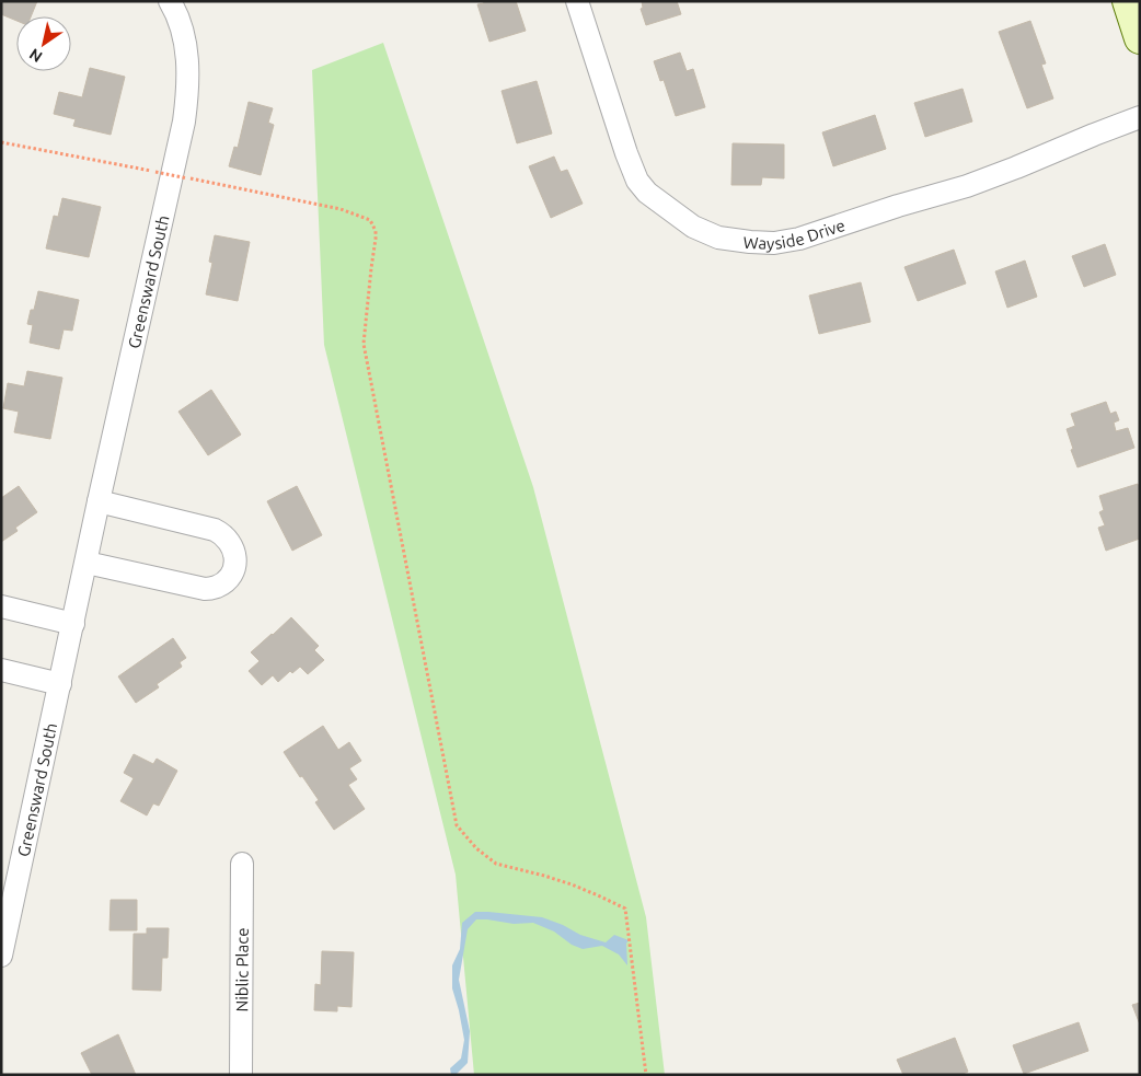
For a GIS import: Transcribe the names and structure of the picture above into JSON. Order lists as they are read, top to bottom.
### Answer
{
  "streets": {
    "street": ["Wayside Drive", "Greensward South", "Niblic Place"]
  },
  "north": "bottom left"
}
